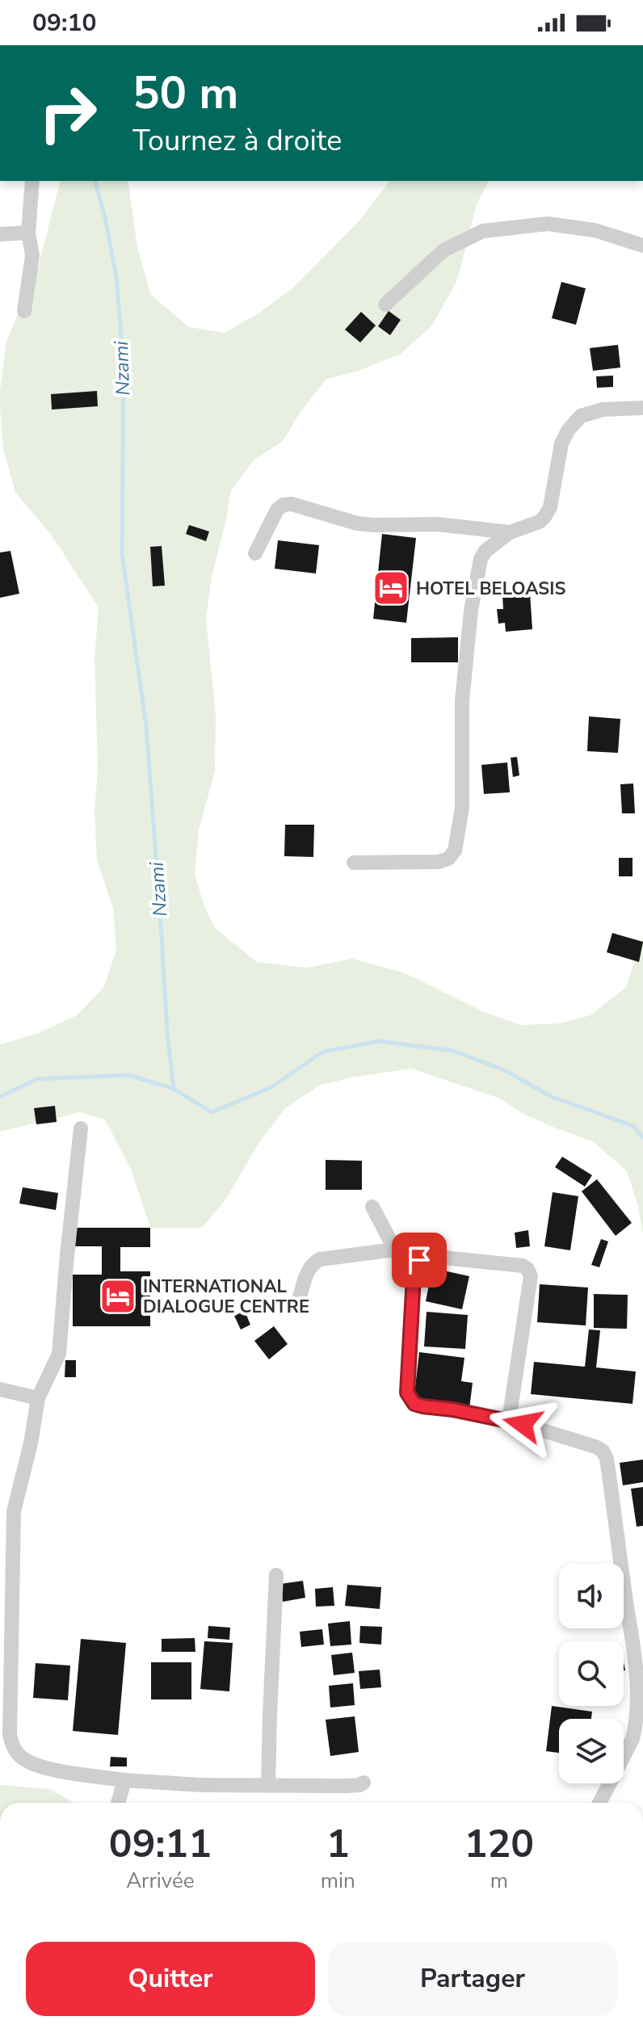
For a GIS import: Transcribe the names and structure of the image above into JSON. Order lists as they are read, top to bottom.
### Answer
{
  "water": ["Nzami"],
  "places": {
    "hotel": ["HOTEL BELOASIS", "INTERNATIONAL DIALOGUE CENTRE"]
  },
  "page": {
    "status": "09:10",
    "turn": ["50 m", "Tournez à droite"],
    "eta": [
      "09:11",
      "Arrivée",
      "1",
      "min",
      "120",
      "m"
    ],
    "buttons": ["Quitter", "Partager"]
  }
}
